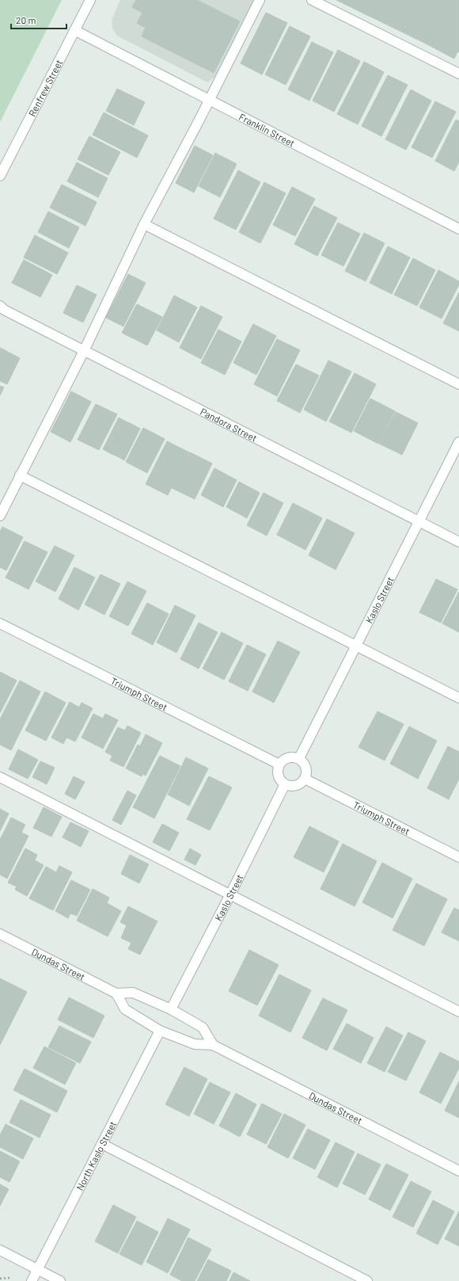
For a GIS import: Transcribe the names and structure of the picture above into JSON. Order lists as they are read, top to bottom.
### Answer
{
  "streets": {
    "street": [
      "Renfrew Street",
      "Franklin Street",
      "Pandora Street",
      "Kaslo Street",
      "Triumph Street",
      "Dundas Street",
      "North Kaslo Street"
    ]
  },
  "crossings": [
    ["Renfrew Street", "Franklin Street"],
    ["Pandora Street", "Kaslo Street"],
    ["Kaslo Street", "Triumph Street"],
    ["Kaslo Street", "Dundas Street"],
    ["Dundas Street", "North Kaslo Street"]
  ],
  "scale_bar": "20 m"
}
